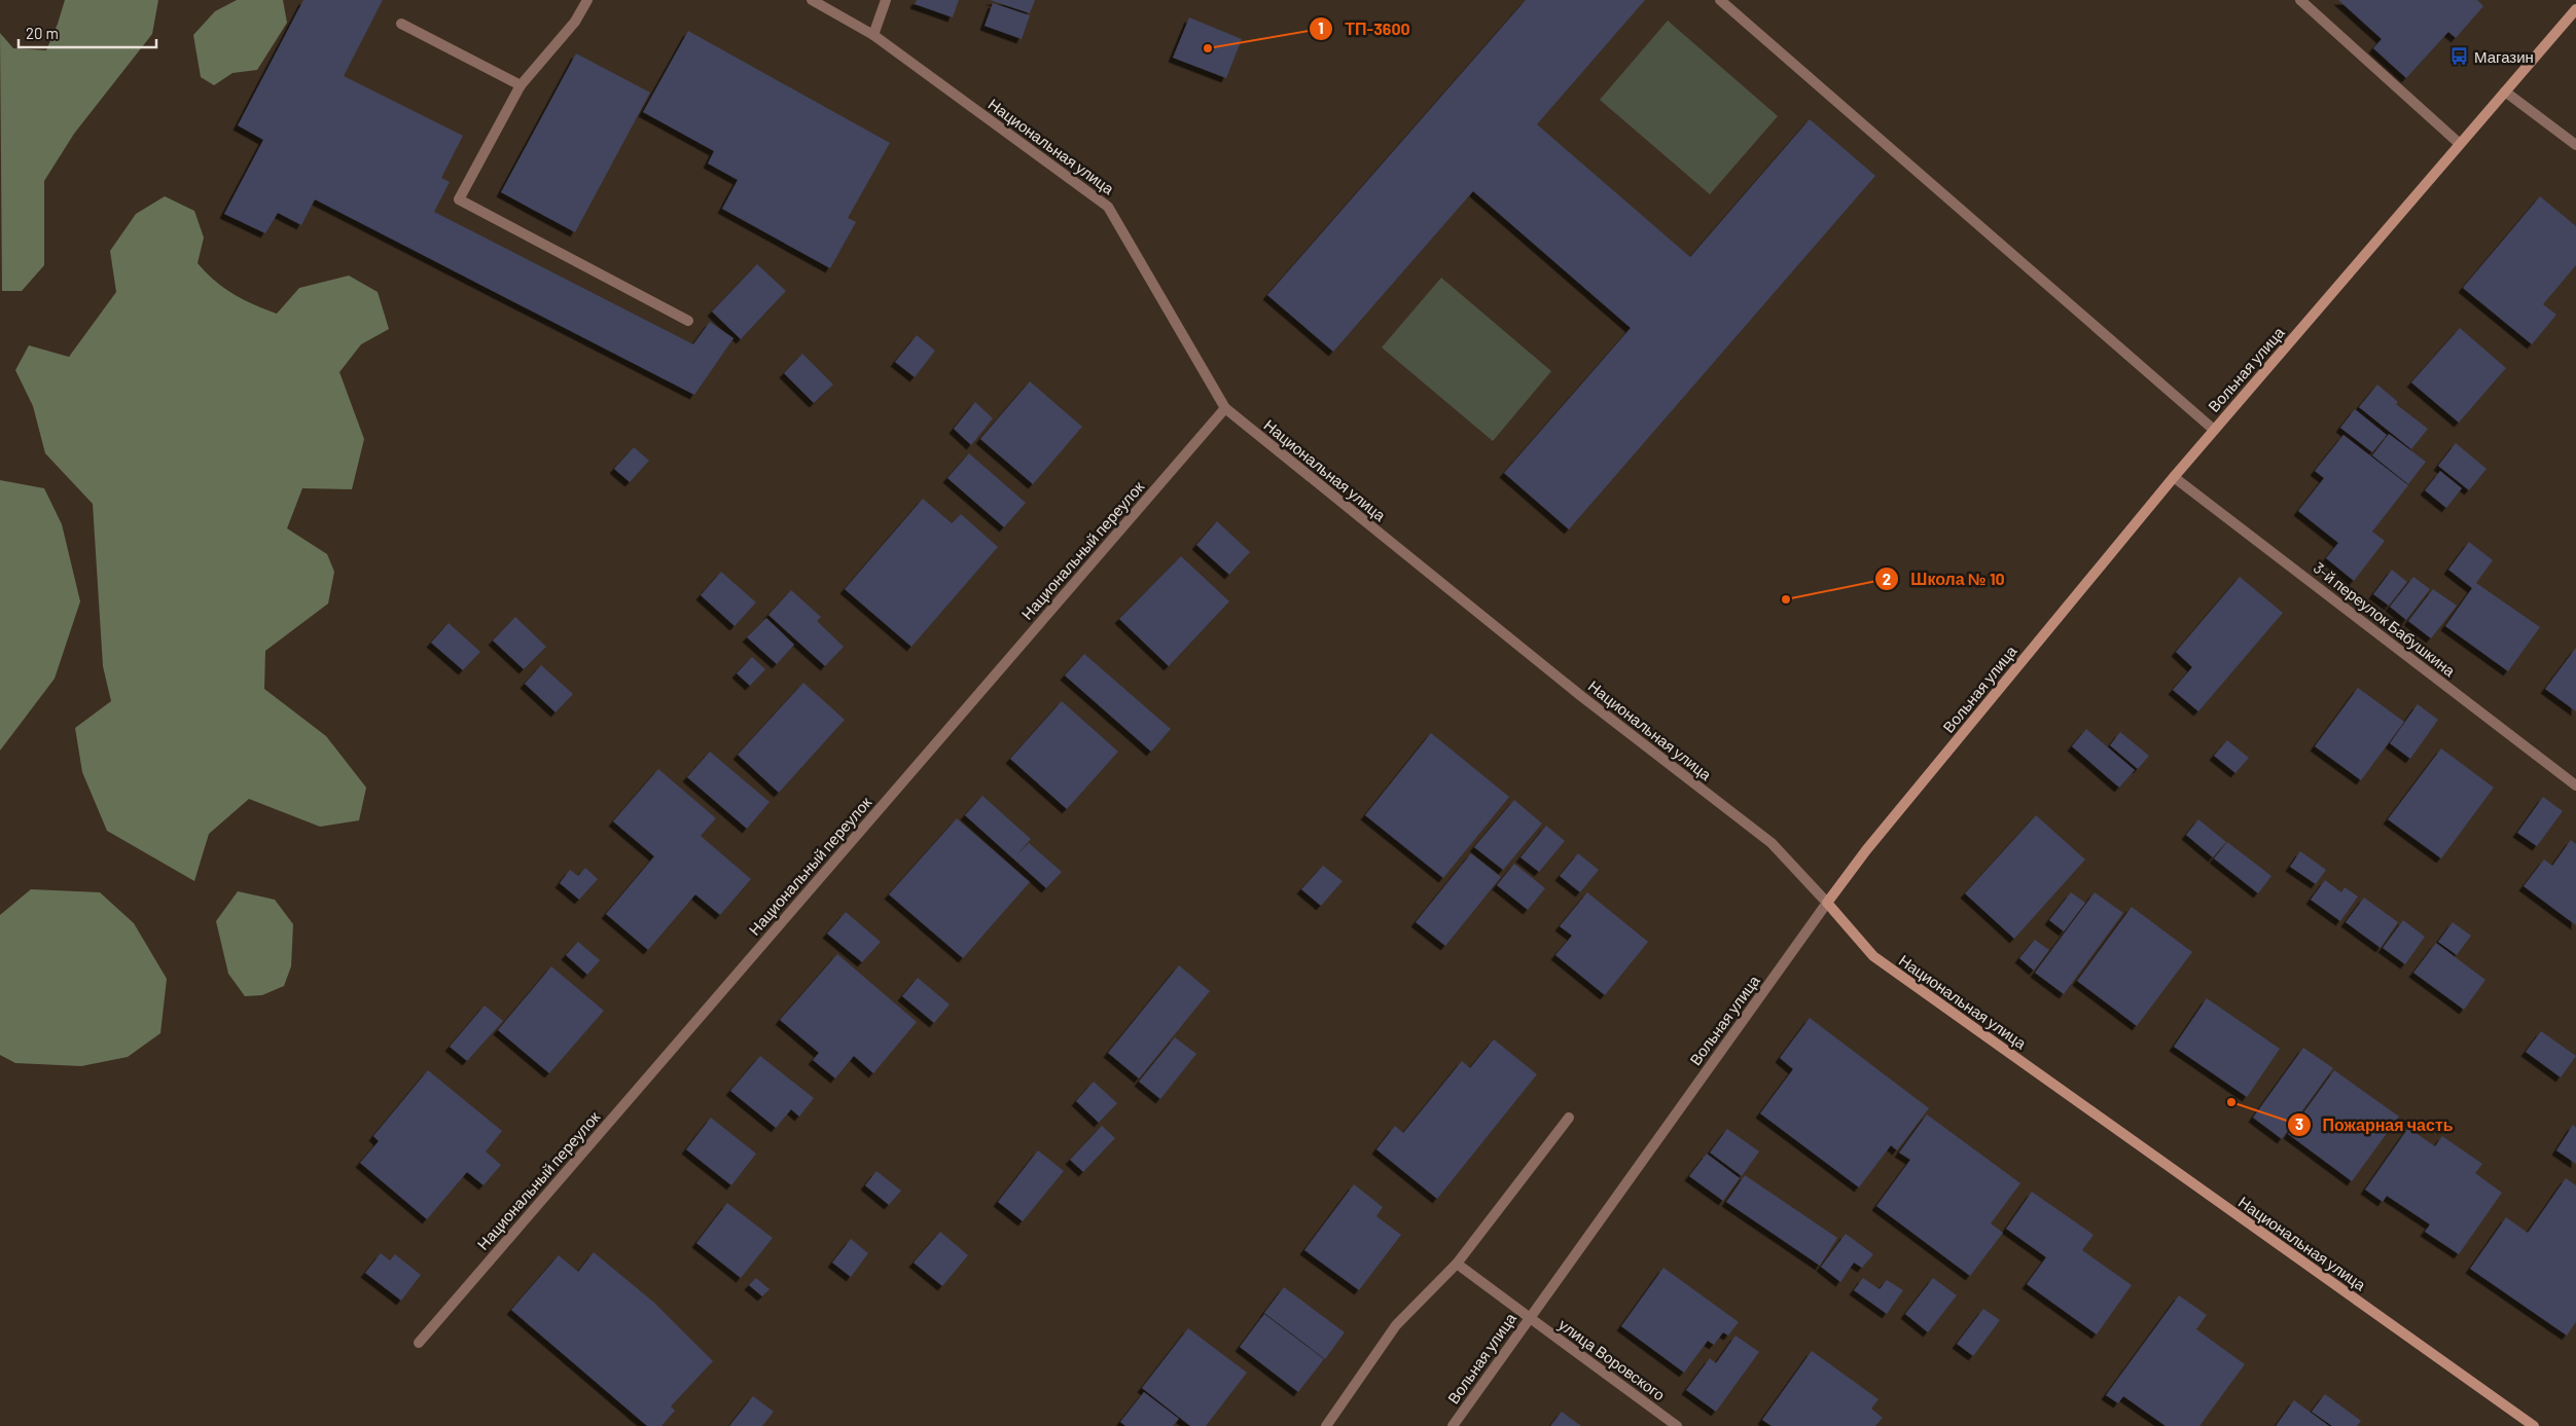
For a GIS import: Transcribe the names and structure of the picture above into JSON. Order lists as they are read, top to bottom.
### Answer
{
  "streets": {
    "street": [
      "Национальная улица",
      "Вольная улица",
      "Национальный переулок",
      "3-й переулок Бабушкина",
      "улица Воровского"
    ]
  },
  "crossings": [
    ["Национальная улица", "Вольная улица"],
    ["Национальная улица", "Национальный переулок"],
    ["Вольная улица", "3-й переулок Бабушкина"],
    ["Вольная улица", "улица Воровского"]
  ],
  "places": {
    "other": ["ТП-3600", "Школа № 10", "Пожарная часть"],
    "bus stop": ["Магазин"]
  },
  "scale_bar": "20 m"
}
